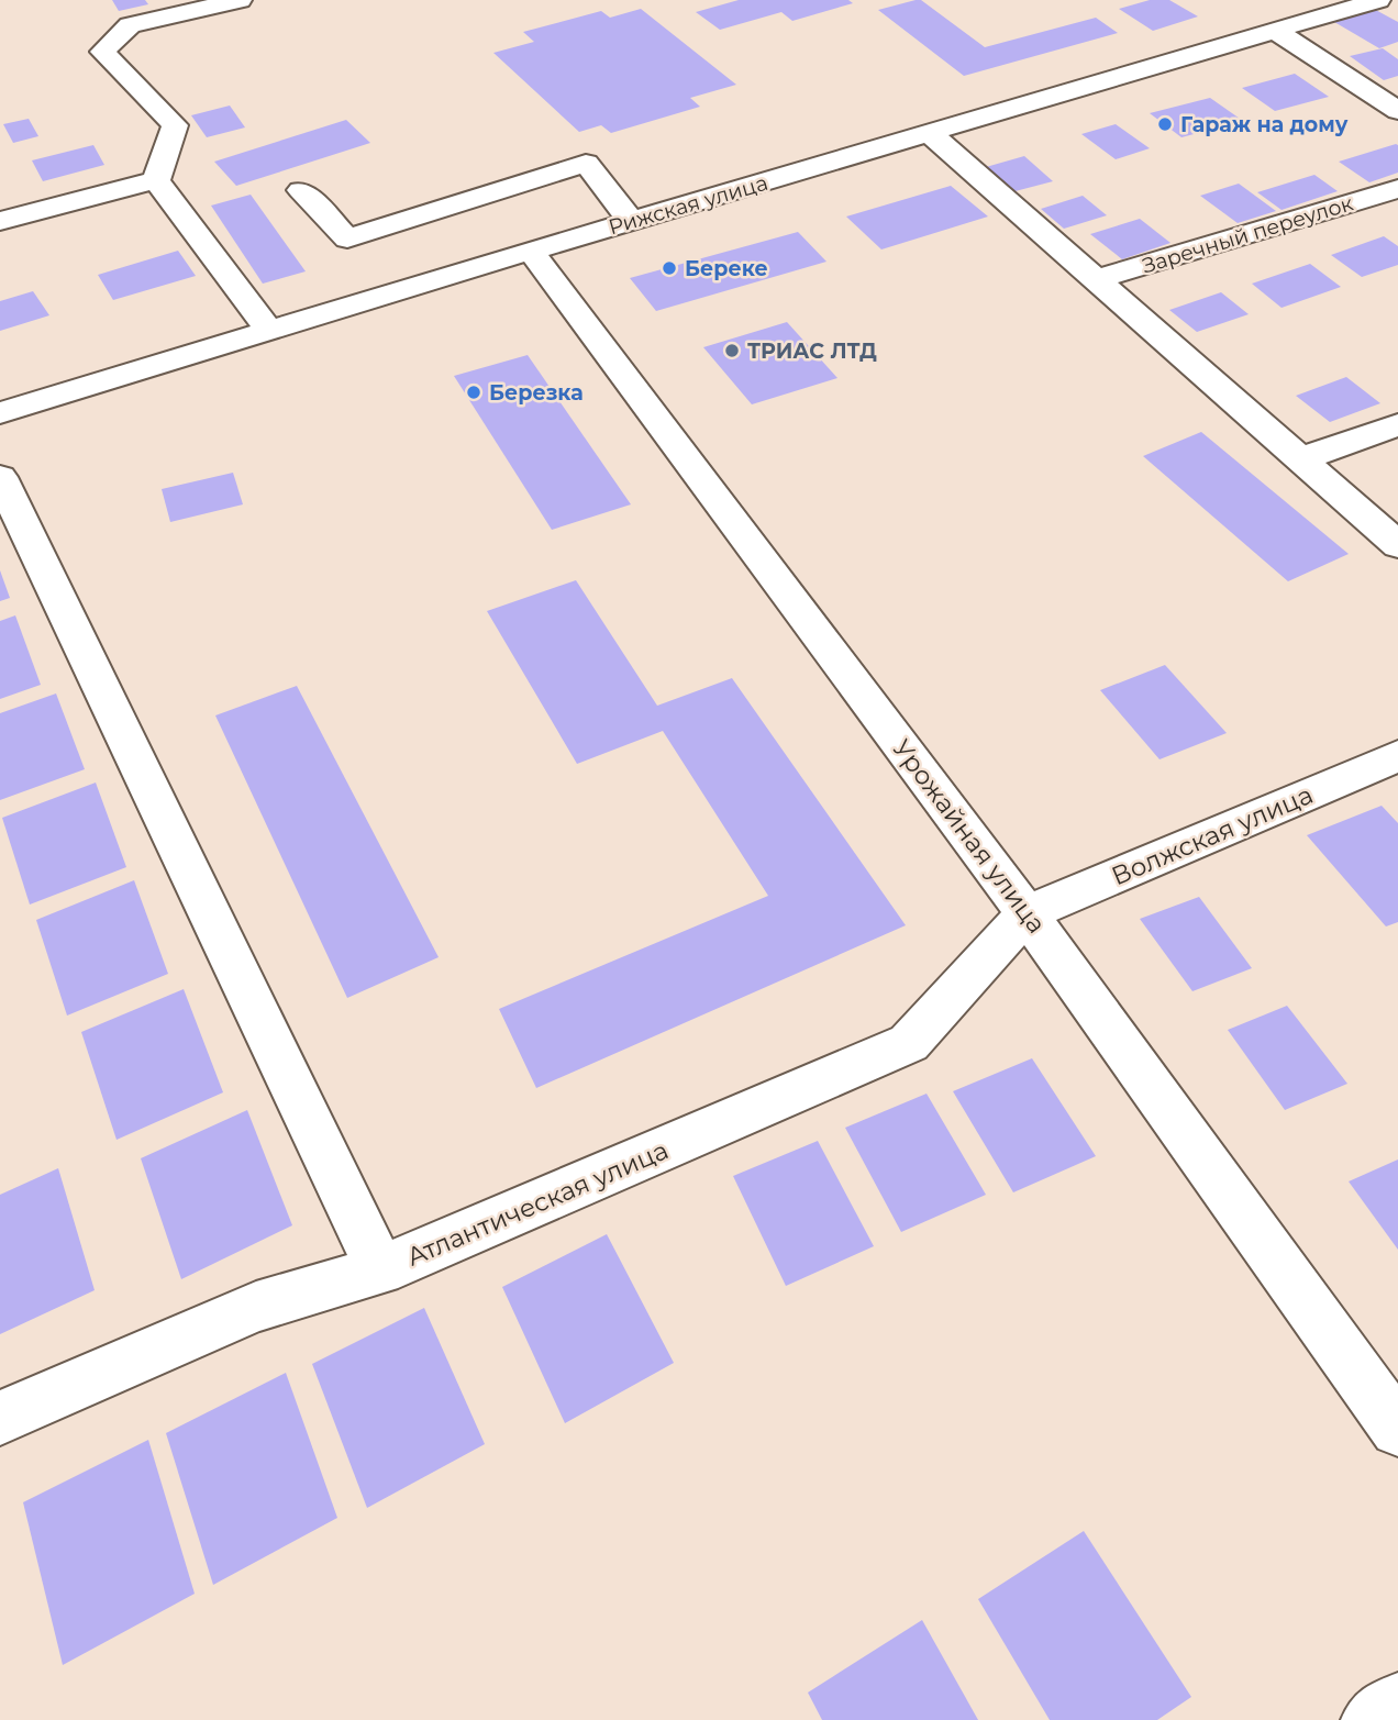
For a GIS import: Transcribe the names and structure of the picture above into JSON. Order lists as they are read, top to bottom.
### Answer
{
  "streets": {
    "street": [
      "Рижская улица",
      "Заречный переулок",
      "Волжская улица",
      "Урожайная улица",
      "Атлантическая улица"
    ]
  },
  "crossings": [
    ["Рижская улица", "Урожайная улица"],
    ["Волжская улица", "Урожайная улица"],
    ["Волжская улица", "Атлантическая улица"],
    ["Урожайная улица", "Атлантическая улица"]
  ],
  "places": [
    "Гараж на дому",
    "Береке",
    "ТРИАС ЛТД",
    "Березка"
  ]
}
